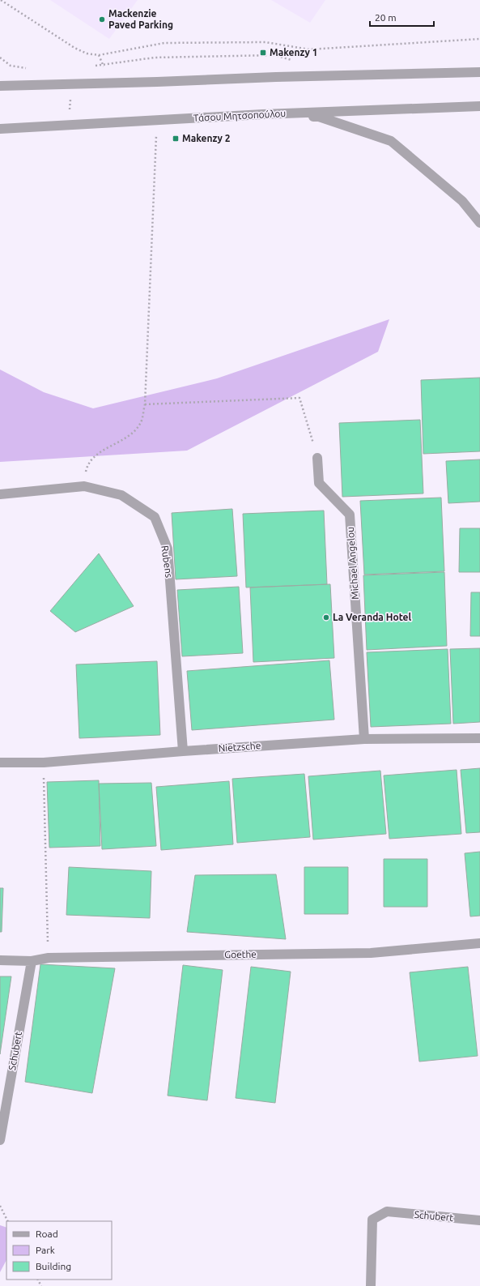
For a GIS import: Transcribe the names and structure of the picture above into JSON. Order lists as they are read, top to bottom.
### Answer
{
  "streets": {
    "street": [
      "Τάσου Μητσοπούλου",
      "Rubens",
      "Michael Angelou",
      "Nietzsche",
      "Goethe",
      "Schubert"
    ]
  },
  "crossings": [
    ["Rubens", "Nietzsche"],
    ["Michael Angelou", "Nietzsche"],
    ["Goethe", "Schubert"]
  ],
  "places": {
    "other": ["Mackenzie Paved Parking", "La Veranda Hotel"],
    "transit": ["Makenzy 1", "Makenzy 2"]
  },
  "legend": ["Road", "Park", "Building"],
  "scale_bar": "20 m"
}
